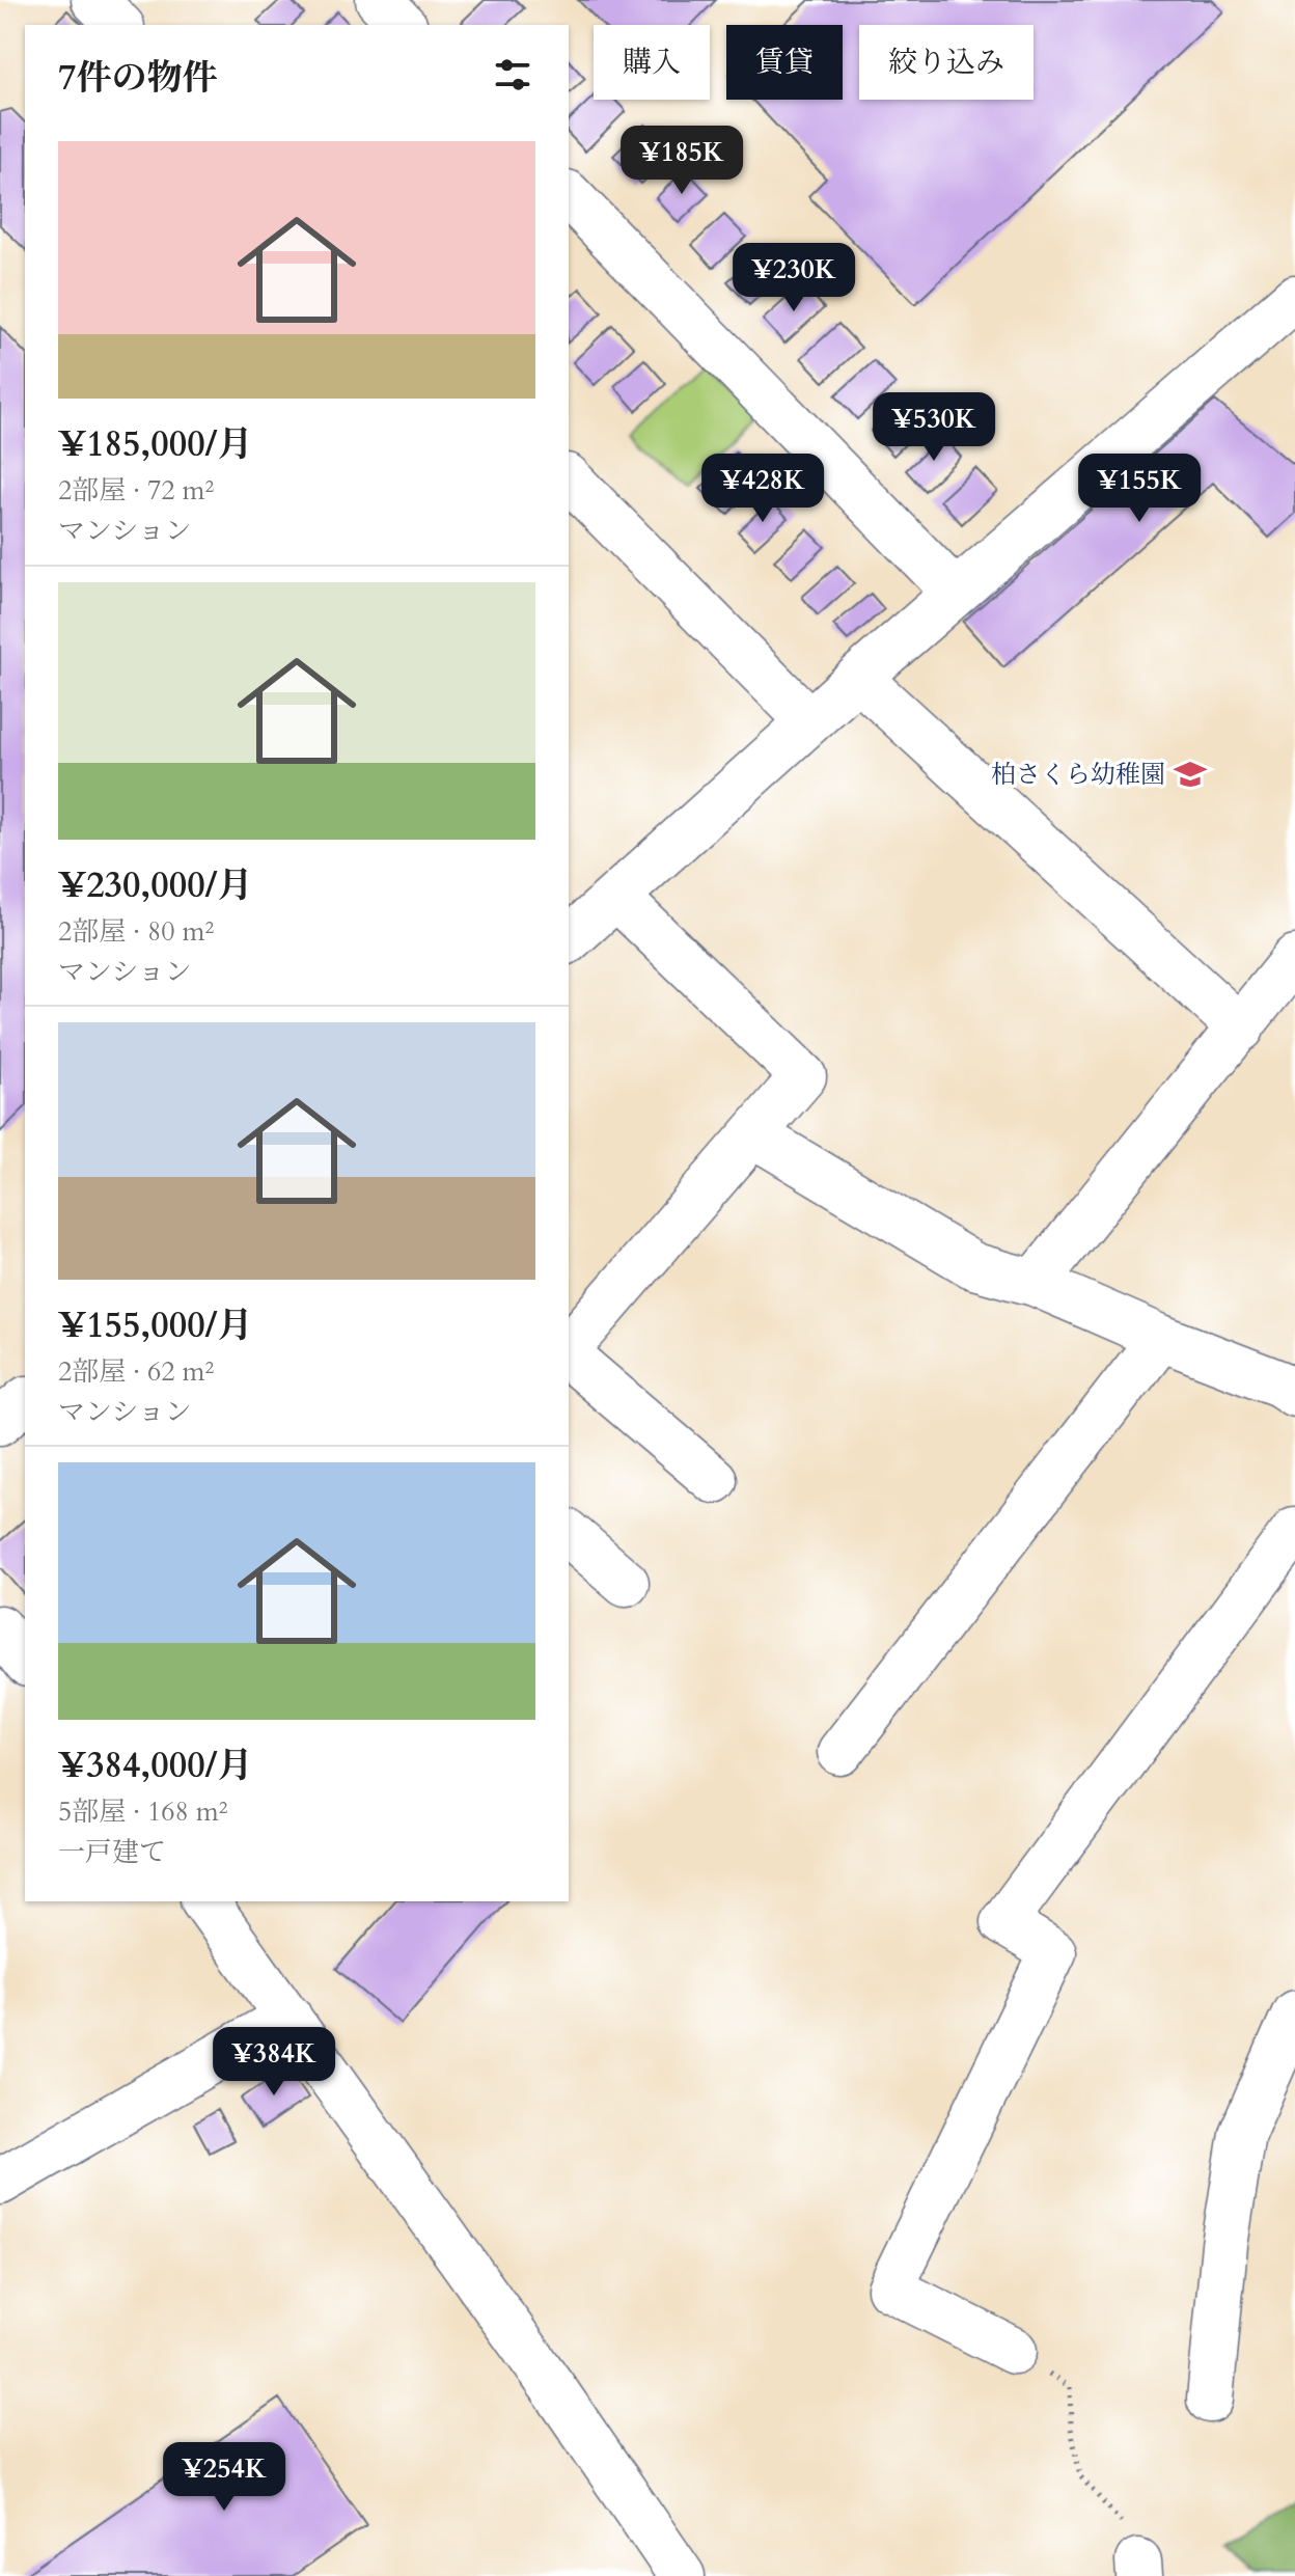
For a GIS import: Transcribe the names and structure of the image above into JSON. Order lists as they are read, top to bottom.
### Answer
{
  "places": {
    "school or university": ["柏さくら幼稚園"]
  },
  "page": {
    "chip": ["購入", "賃貸", "絞り込み"],
    "heading": "7件の物件",
    "list": [
      {
        "name": "¥185,000/月",
        "note": "2部屋 · 72 m² · マンション"
      },
      {
        "name": "¥230,000/月",
        "note": "2部屋 · 80 m² · マンション"
      },
      {
        "name": "¥155,000/月",
        "note": "2部屋 · 62 m² · マンション"
      },
      {
        "name": "¥384,000/月",
        "note": "5部屋 · 168 m² · 一戸建て"
      }
    ],
    "price": [
      "¥185K",
      "¥230K",
      "¥530K",
      "¥428K",
      "¥155K",
      "¥384K",
      "¥254K"
    ]
  }
}
